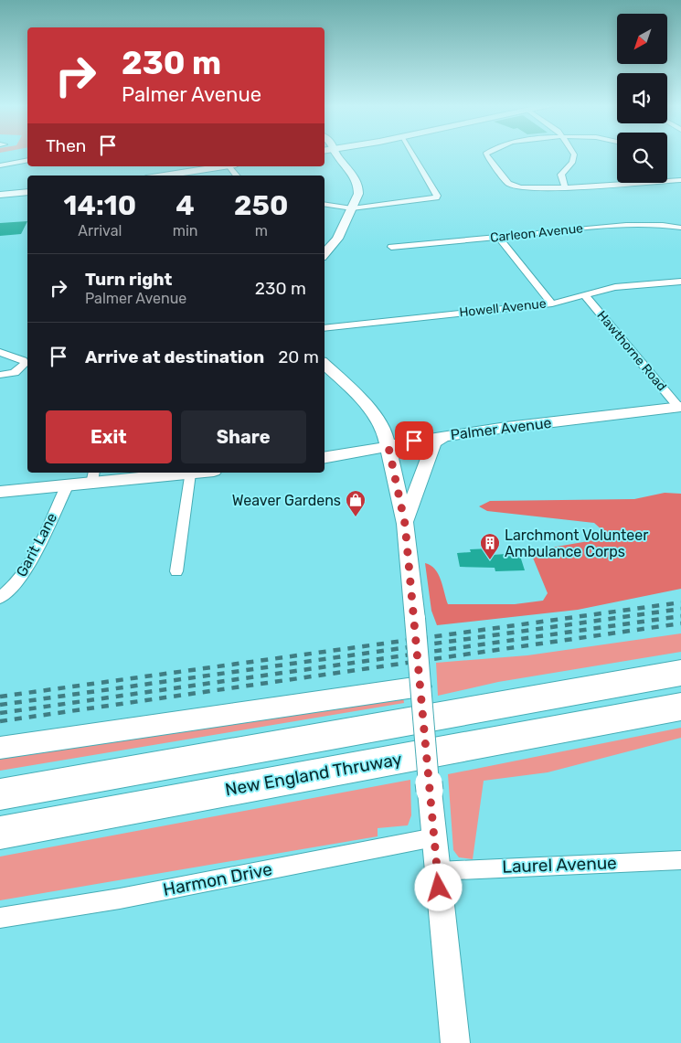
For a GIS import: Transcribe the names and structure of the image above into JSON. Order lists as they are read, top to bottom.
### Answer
{
  "streets": {
    "highway": ["New England Thruway"],
    "main road": ["Palmer Avenue"],
    "street": [
      "Carleon Avenue",
      "Howell Avenue",
      "Hawthorne Road",
      "Garit Lane",
      "Laurel Avenue",
      "Harmon Drive"
    ]
  },
  "crossings": [
    ["Howell Avenue", "Hawthorne Road"],
    ["Hawthorne Road", "Palmer Avenue"]
  ],
  "places": {
    "shop": ["Weaver Gardens"],
    "building": ["Larchmont Volunteer Ambulance Corps"]
  },
  "north": "bottom left",
  "page": {
    "turn": ["230 m", "Palmer Avenue"],
    "then": "Then",
    "eta": [
      "14:10",
      "Arrival",
      "4",
      "min",
      "250",
      "m"
    ],
    "list": [
      {
        "name": "Turn right",
        "note": "Palmer Avenue",
        "value": "230 m"
      },
      {
        "name": "Arrive at destination",
        "value": "20 m"
      }
    ],
    "buttons": ["Exit", "Share"]
  }
}
